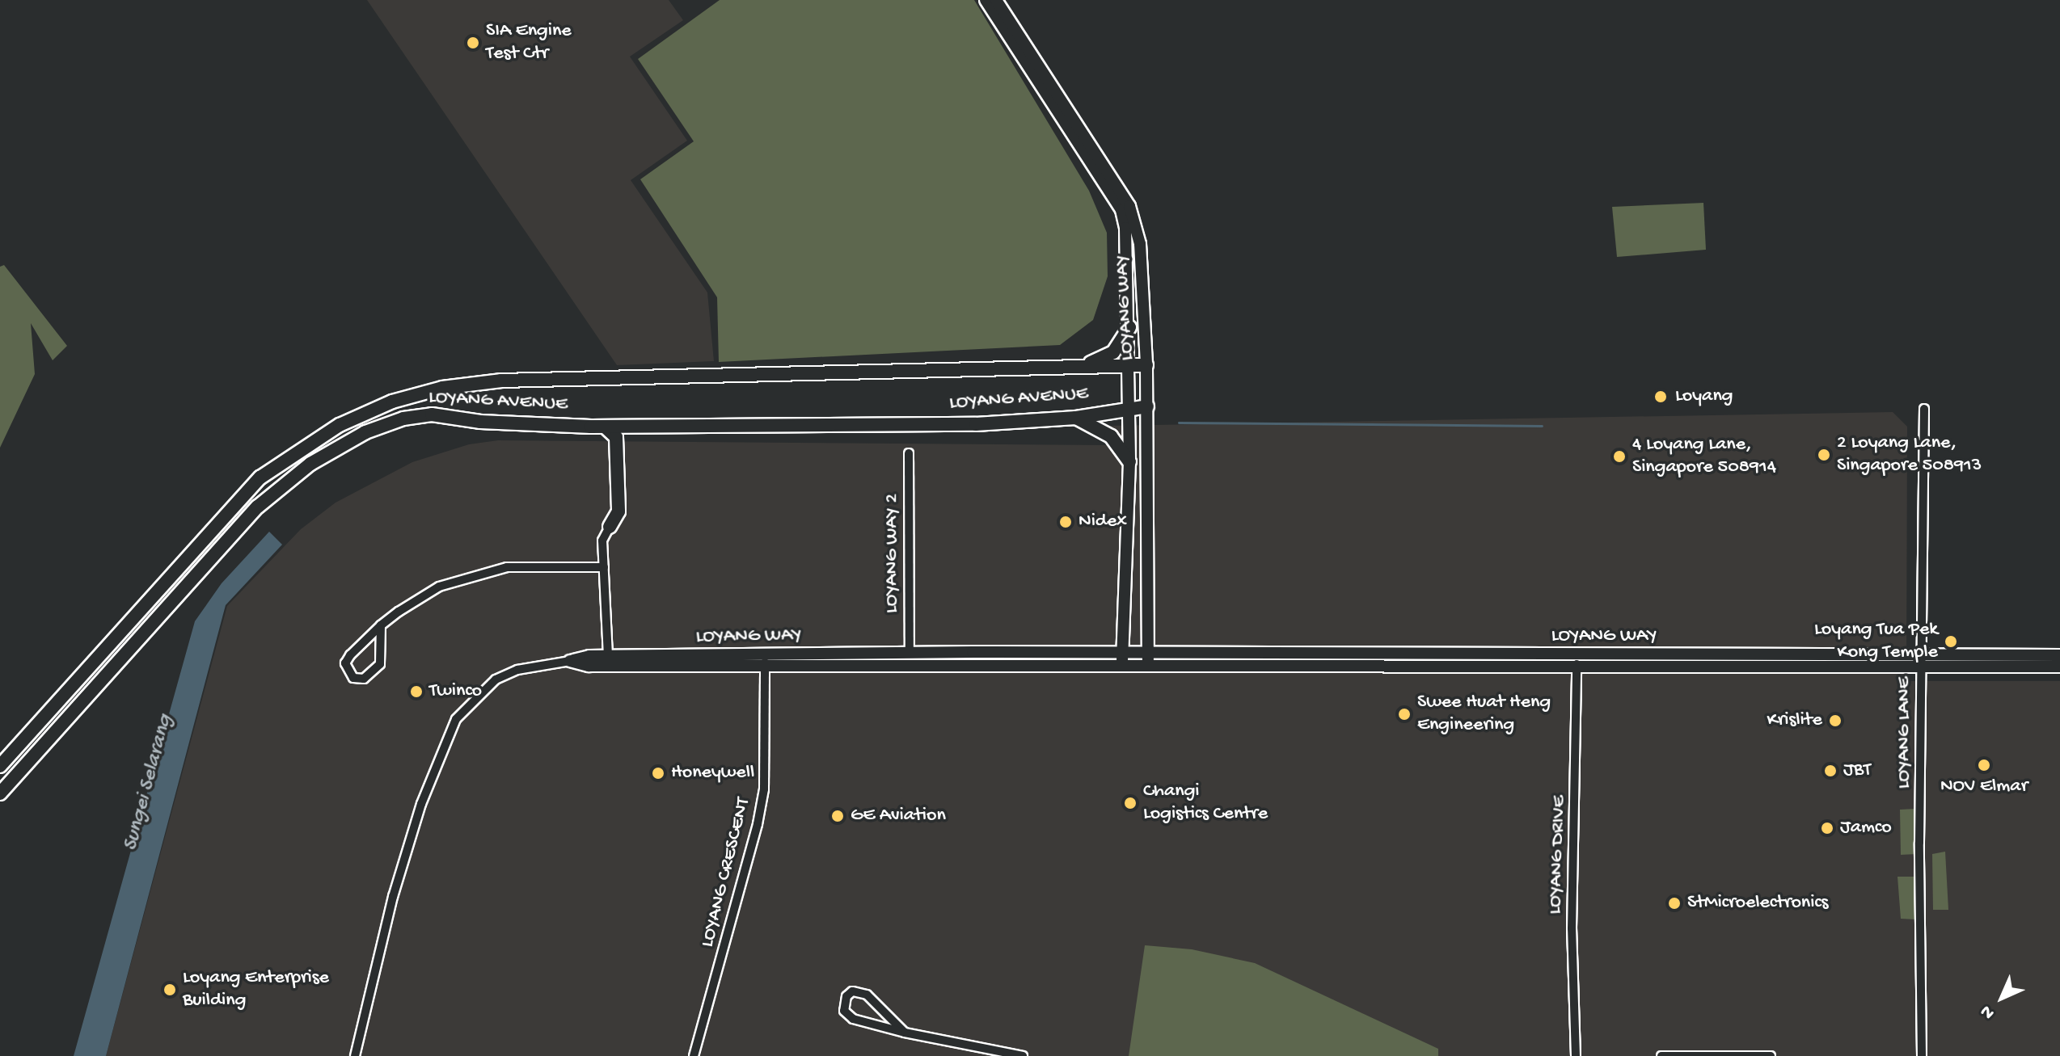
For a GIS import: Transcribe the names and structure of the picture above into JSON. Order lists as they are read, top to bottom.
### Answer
{
  "streets": {
    "main road": ["LOYANG AVENUE"],
    "street": [
      "LOYANG WAY",
      "LOYANG WAY 2",
      "LOYANG LANE",
      "LOYANG DRIVE",
      "LOYANG CRESCENT"
    ]
  },
  "crossings": [
    ["LOYANG WAY", "LOYANG AVENUE"],
    ["LOYANG WAY", "LOYANG WAY 2"],
    ["LOYANG WAY", "LOYANG LANE"],
    ["LOYANG WAY", "LOYANG DRIVE"],
    ["LOYANG WAY", "LOYANG CRESCENT"]
  ],
  "water": ["Sungei Selarang"],
  "places": [
    "SIA Engine Test Ctr",
    "Loyang",
    "2 Loyang Lane, Singapore 508913",
    "4 Loyang Lane, Singapore 508914",
    "Nidex",
    "Loyang Tua Pek Kong Temple",
    "Twinco",
    "Swee Huat Heng Engineering",
    "Krislite",
    "NOV Elmar",
    "JBT",
    "Honeywell",
    "Changi Logistics Centre",
    "GE Aviation",
    "Jamco",
    "StMicroelectronics",
    "Loyang Enterprise Building"
  ],
  "north": "bottom left"
}
